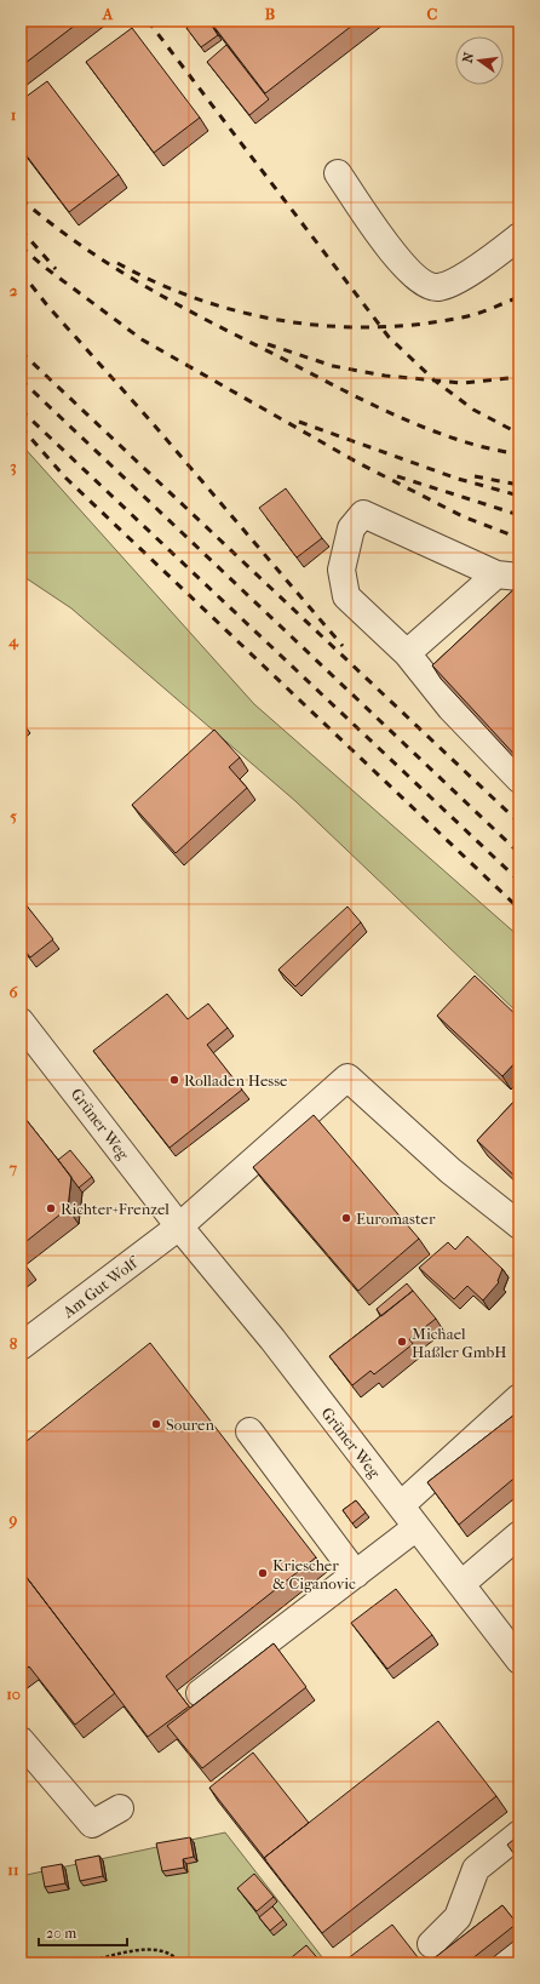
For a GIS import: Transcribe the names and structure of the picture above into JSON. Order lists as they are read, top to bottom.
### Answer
{
  "streets": {
    "street": ["Grüner Weg", "Am Gut Wolf"]
  },
  "crossings": [
    ["Grüner Weg", "Am Gut Wolf"]
  ],
  "places": [
    "Rolladen Hesse",
    "Richter+Frenzel",
    "Euromaster",
    "Michael Haßler GmbH",
    "Souren",
    "Kriescher & Ciganovic"
  ],
  "scale_bar": "20 m",
  "north": "left",
  "grid": {
    "columns": ["A", "B", "C"],
    "rows": [
      "1",
      "2",
      "3",
      "4",
      "5",
      "6",
      "7",
      "8",
      "9",
      "10",
      "11"
    ]
  }
}
